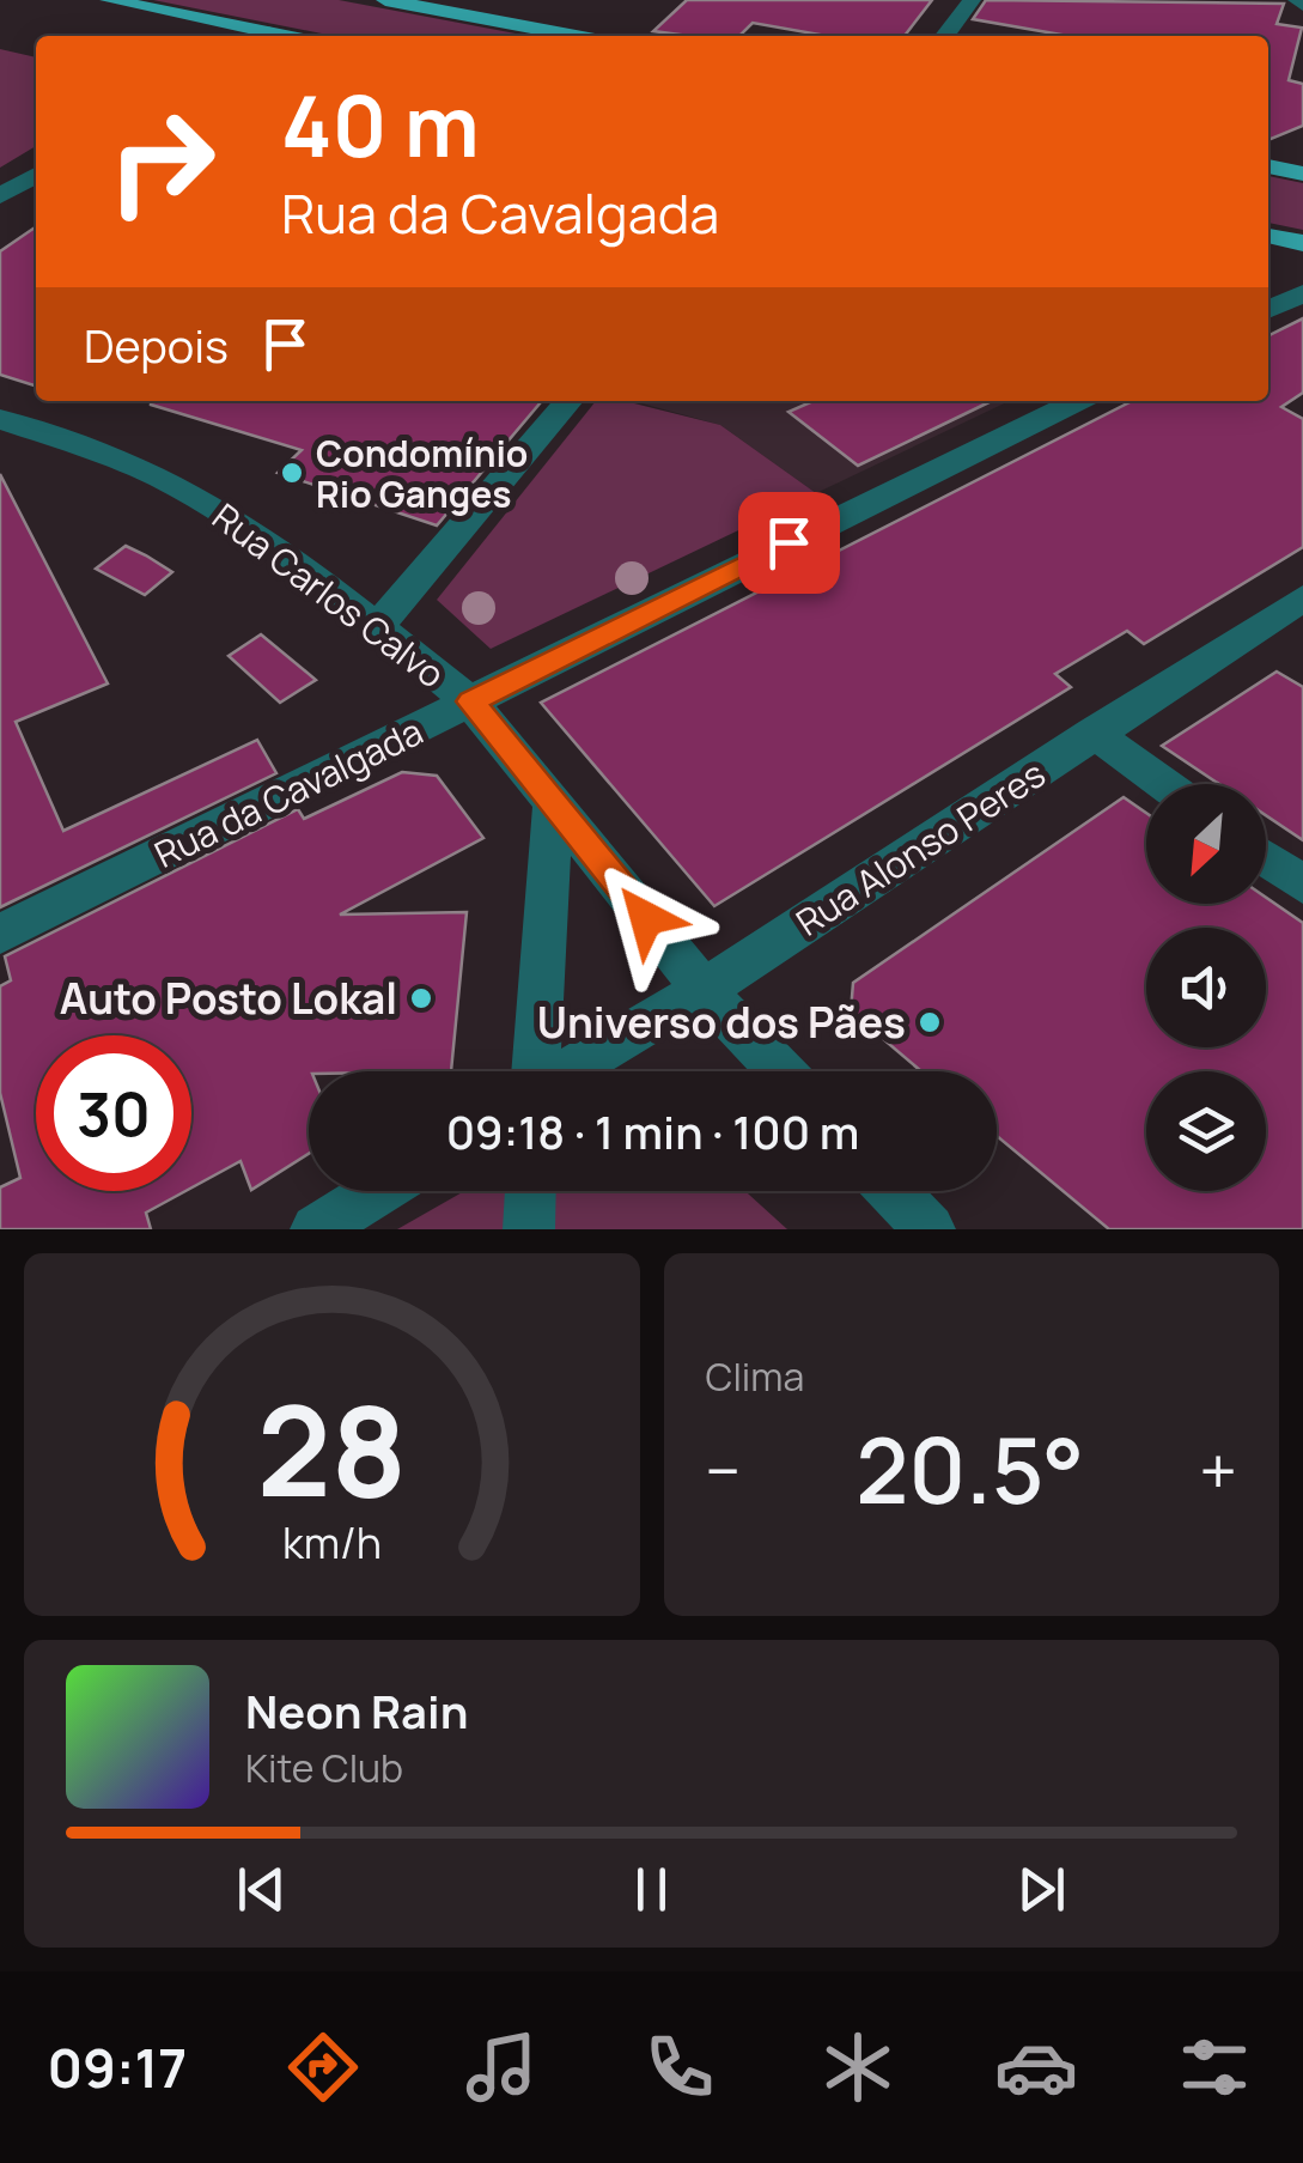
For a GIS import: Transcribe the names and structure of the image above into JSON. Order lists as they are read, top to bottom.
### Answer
{
  "streets": {
    "street": ["Rua Carlos Calvo", "Rua da Cavalgada", "Rua Alonso Peres"]
  },
  "crossings": [
    ["Rua Carlos Calvo", "Rua da Cavalgada"],
    ["Rua Carlos Calvo", "Rua Alonso Peres"]
  ],
  "places": ["Condomínio Rio Ganges", "Auto Posto Lokal", "Universo dos Pães"],
  "north": "bottom left",
  "page": {
    "turn": ["40 m", "Rua da Cavalgada"],
    "then": "Depois",
    "limit": "30",
    "trip": "09:18 · 1 min · 100 m",
    "tile": "Clima",
    "heat": ["−", "20.5°", "+"],
    "song": ["Neon Rain", "Kite Club"],
    "tabs": "09:17",
    "gauge": ["28", "km/h"]
  }
}
